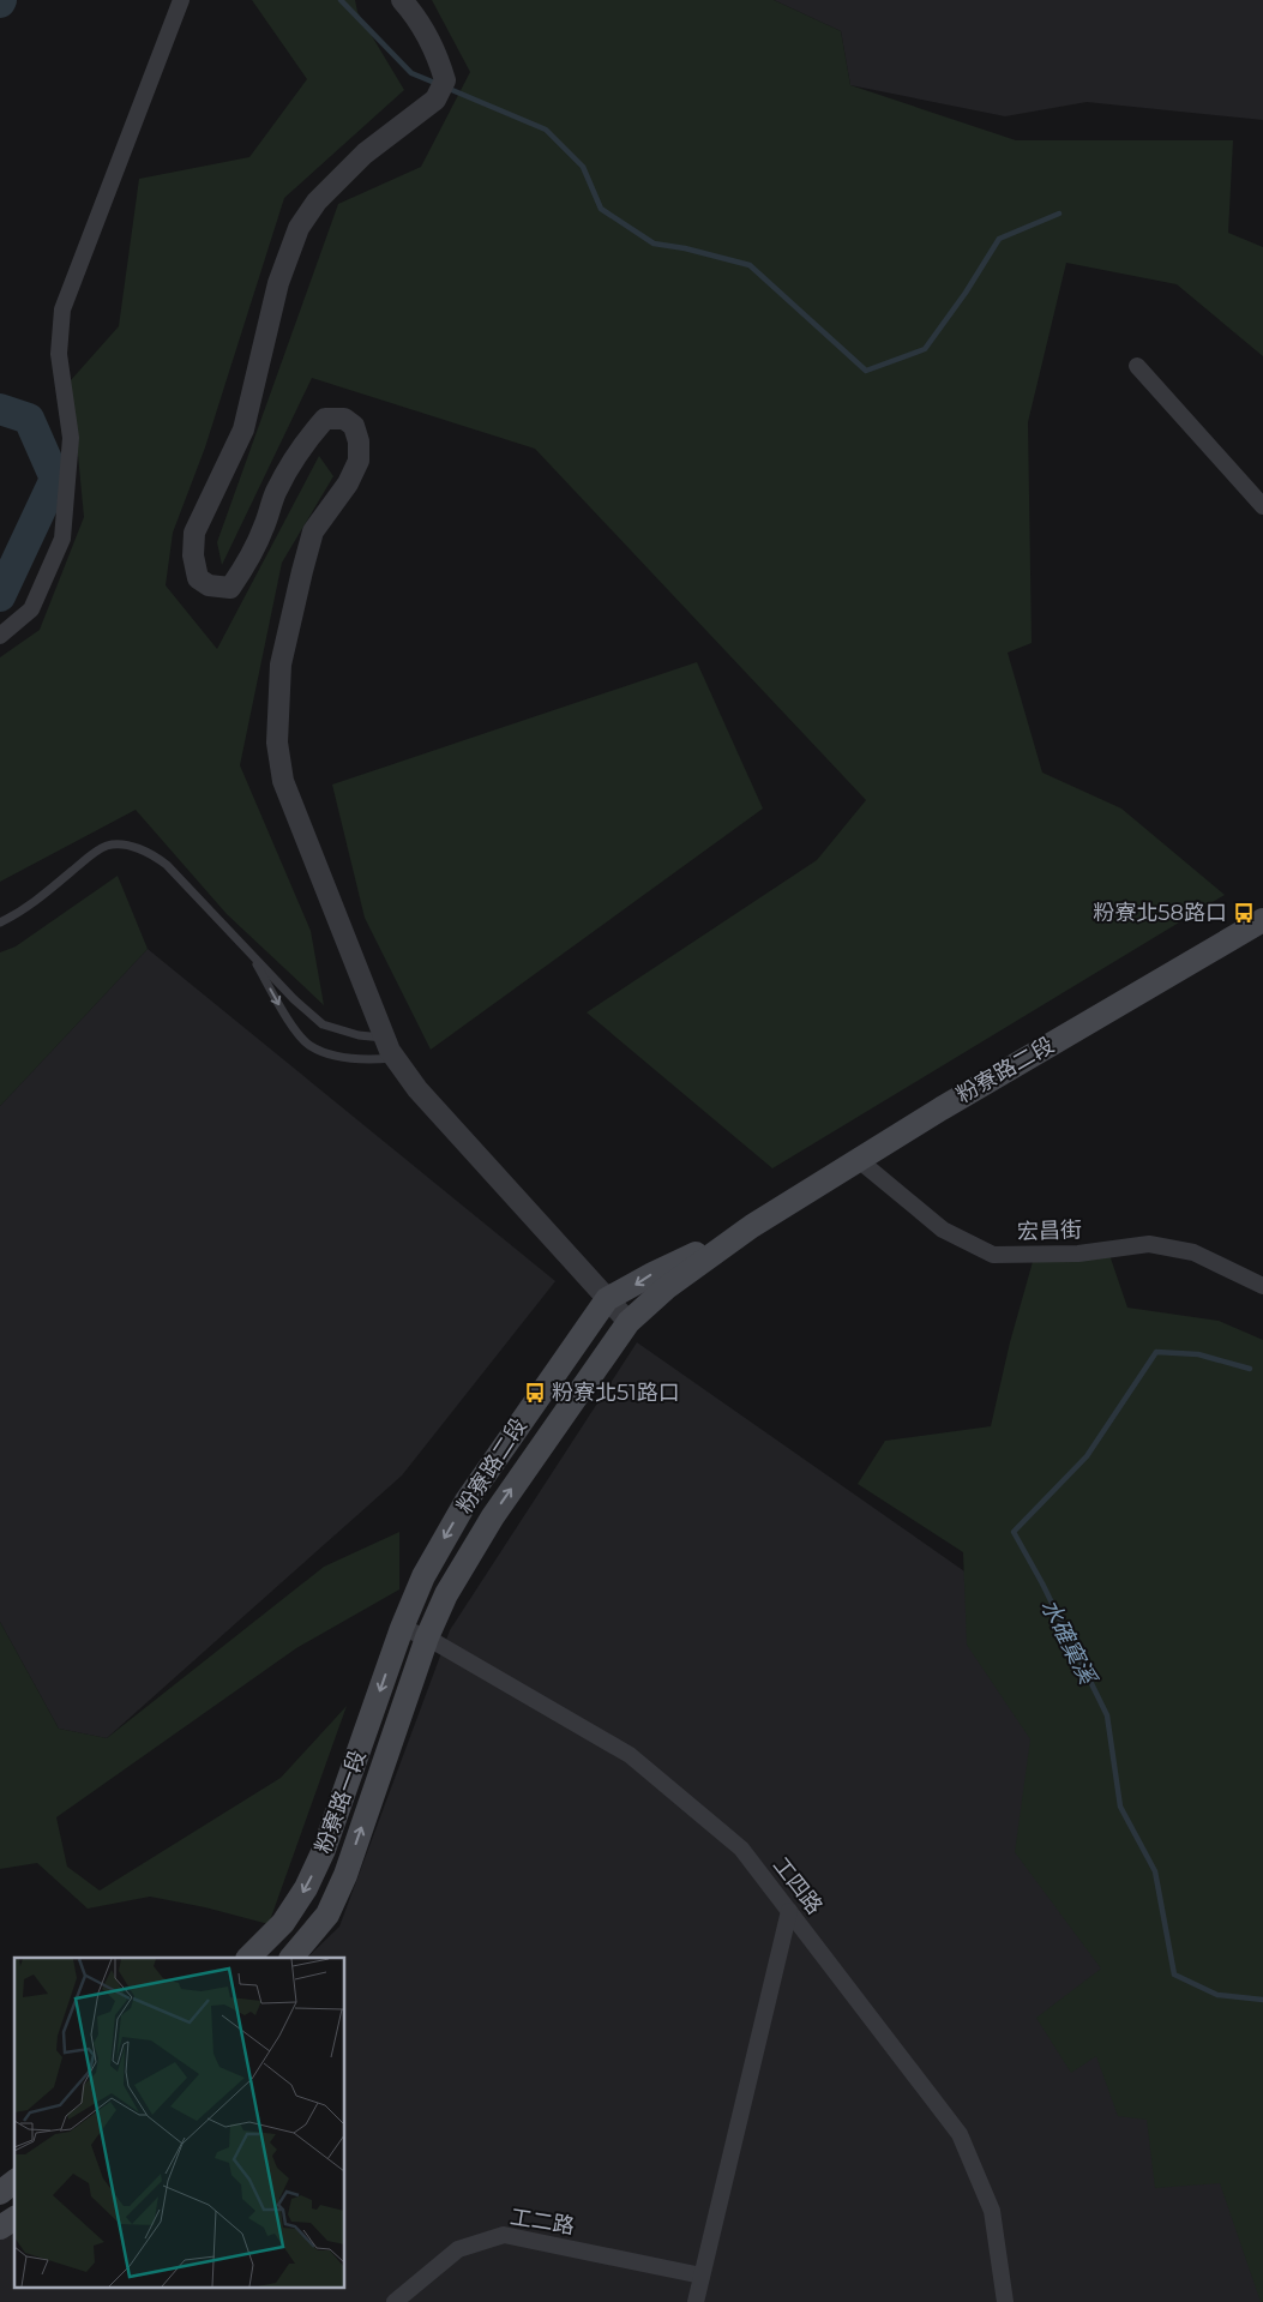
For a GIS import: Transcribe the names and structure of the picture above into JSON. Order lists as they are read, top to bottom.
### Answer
{
  "streets": {
    "main road": ["粉寮路二段", "粉寮路一段"],
    "street": ["宏昌街", "工四路", "工二路"]
  },
  "crossings": [
    ["粉寮路二段", "宏昌街"],
    ["粉寮路二段", "粉寮路一段"],
    ["粉寮路二段", "工四路"],
    ["粉寮路一段", "工四路"]
  ],
  "water": ["水確窠溪"],
  "places": {
    "bus stop": ["粉寮北58路口", "粉寮北51路口"]
  }
}
